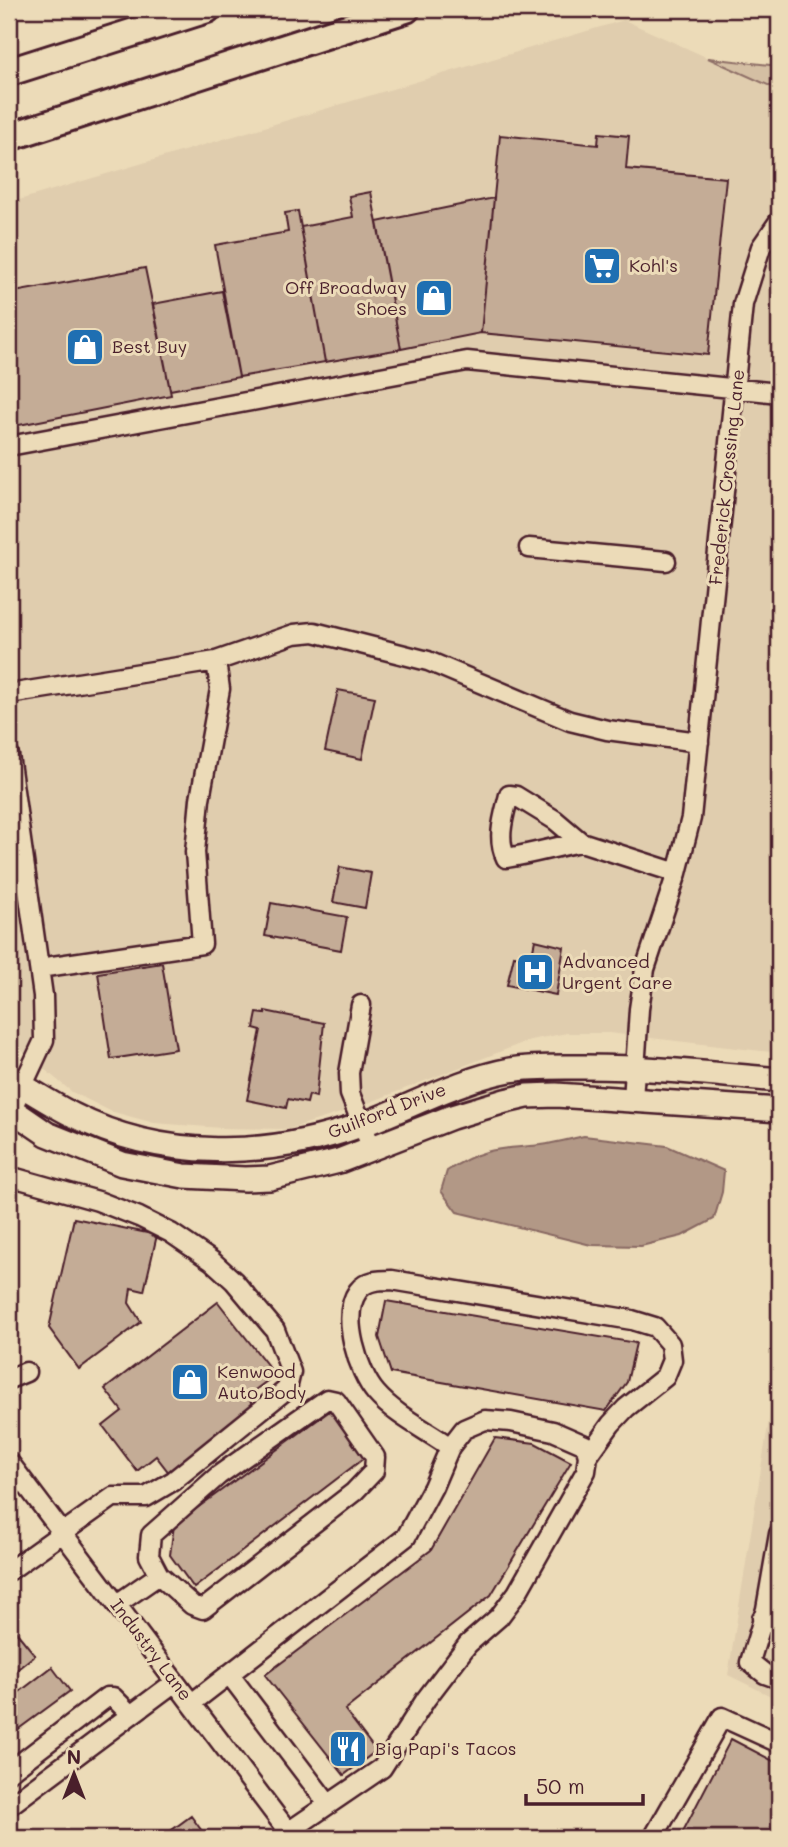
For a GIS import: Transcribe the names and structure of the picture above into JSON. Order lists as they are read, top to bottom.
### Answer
{
  "streets": {
    "main road": ["Guilford Drive"],
    "street": ["Frederick Crossing Lane", "Industry Lane"]
  },
  "crossings": [
    ["Frederick Crossing Lane", "Guilford Drive"]
  ],
  "places": {
    "supermarket": ["Kohl's"],
    "shop": ["Off Broadway Shoes", "Best Buy", "Kenwood Auto Body"],
    "hospital": ["Advanced Urgent Care"],
    "restaurant": ["Big Papi's Tacos"]
  },
  "scale_bar": "50 m",
  "north": "top"
}
